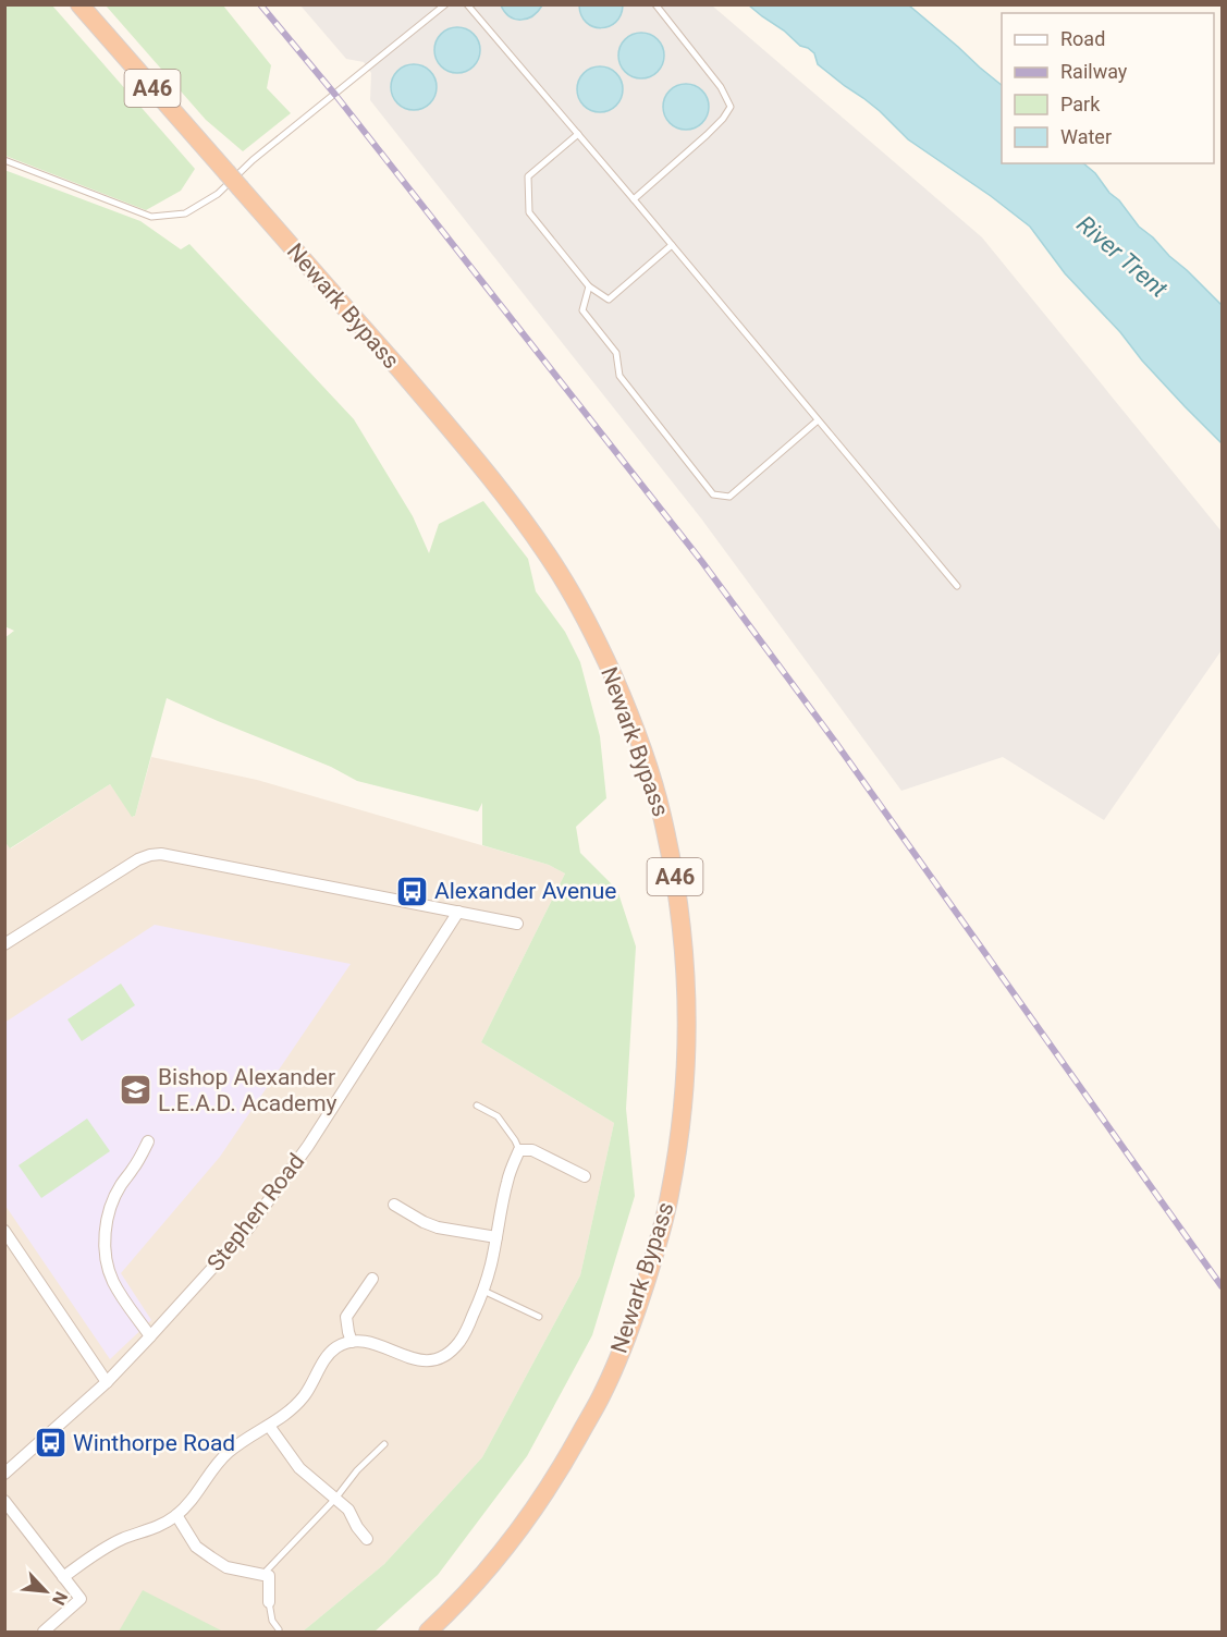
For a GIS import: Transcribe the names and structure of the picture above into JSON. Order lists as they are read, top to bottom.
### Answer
{
  "streets": {
    "highway": ["A46", "Newark Bypass"],
    "street": ["Stephen Road"]
  },
  "water": ["River Trent"],
  "places": {
    "bus stop": ["Alexander Avenue", "Winthorpe Road"],
    "school or university": ["Bishop Alexander L.E.A.D. Academy"]
  },
  "legend": [
    "Road",
    "Railway",
    "Park",
    "Water"
  ],
  "north": "bottom right"
}
